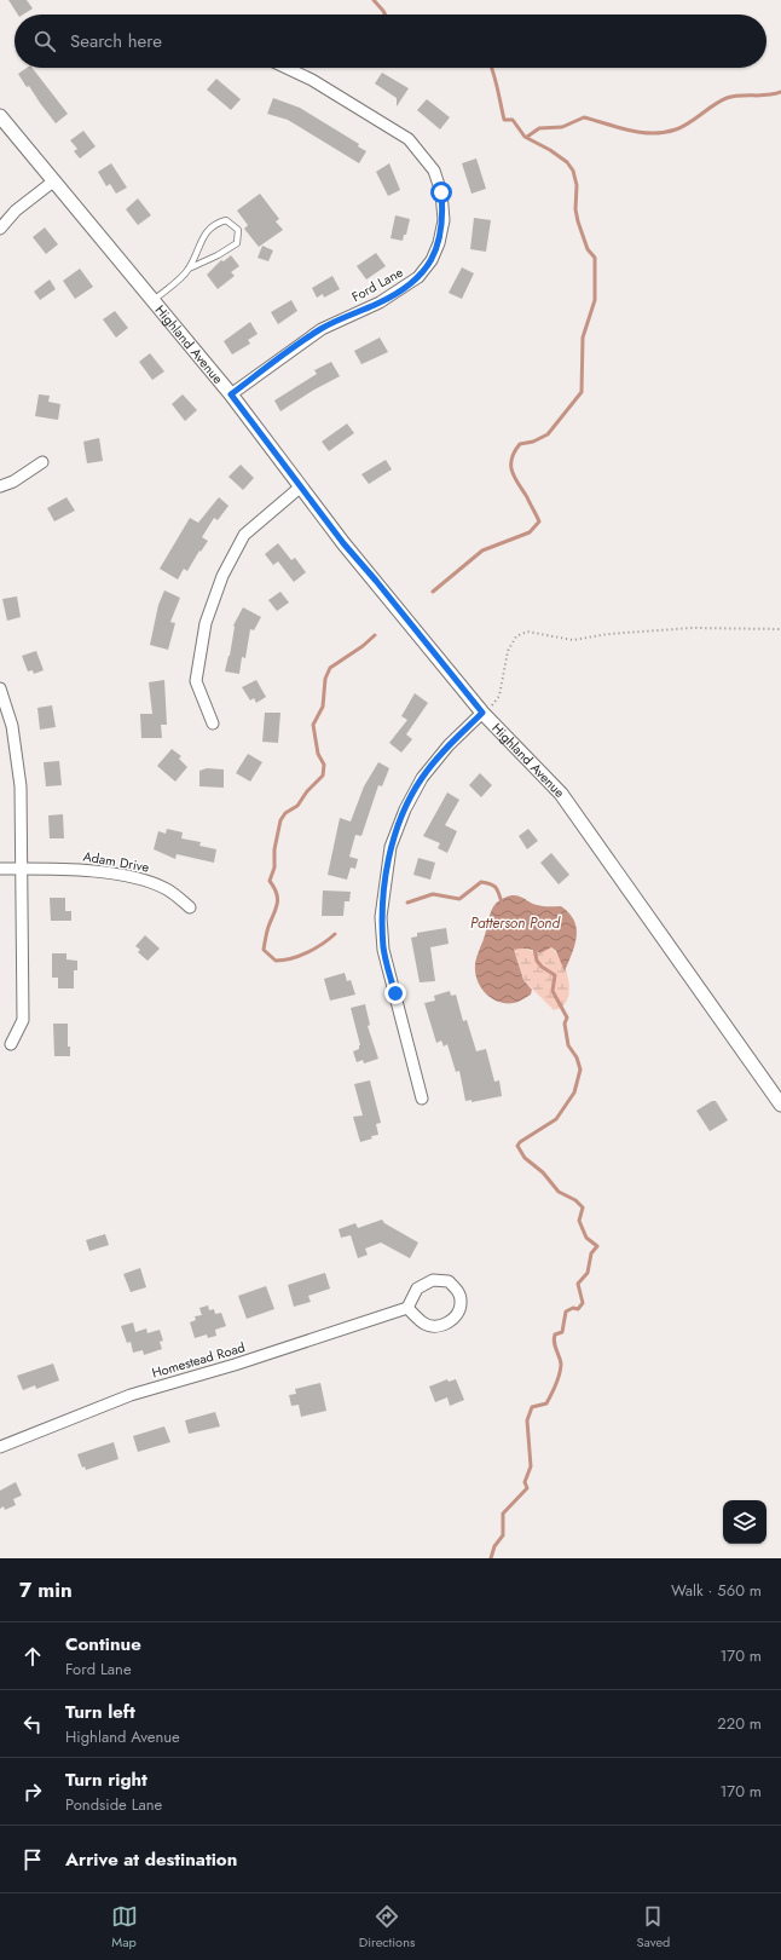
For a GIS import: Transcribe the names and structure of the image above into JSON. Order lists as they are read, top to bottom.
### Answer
{
  "streets": {
    "street": [
      "Ford Lane",
      "Highland Avenue",
      "Adam Drive",
      "Homestead Road"
    ]
  },
  "crossings": [
    ["Ford Lane", "Highland Avenue"]
  ],
  "water": ["Patterson Pond"],
  "page": {
    "search": "Search here",
    "heading": ["7 min", "Walk · 560 m"],
    "list": [
      ["Continue", "Ford Lane", "170 m"],
      ["Turn left", "Highland Avenue", "220 m"],
      ["Turn right", "Pondside Lane", "170 m"],
      "Arrive at destination"
    ],
    "nav": ["Map", "Directions", "Saved"]
  }
}
